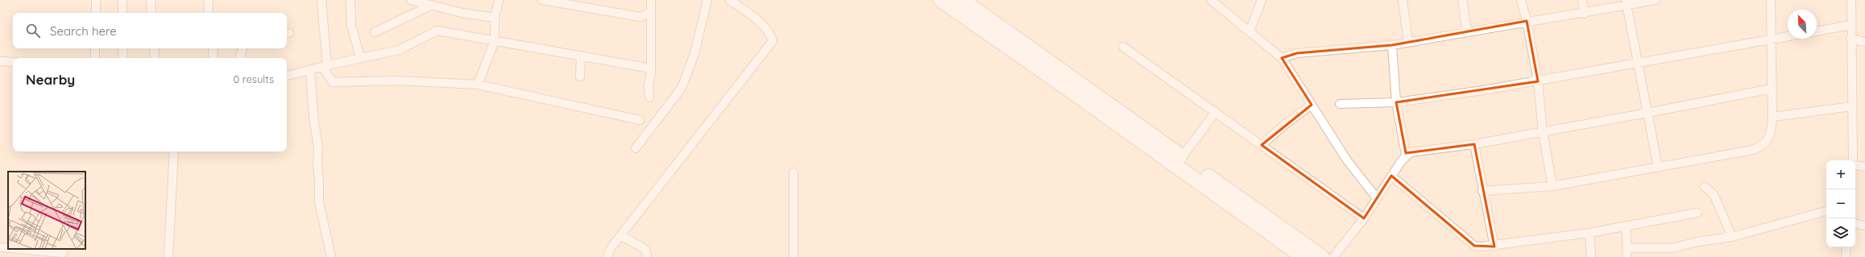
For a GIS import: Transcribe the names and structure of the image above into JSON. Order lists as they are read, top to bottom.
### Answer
{
  "north": "top left",
  "page": {
    "search": "Search here",
    "heading": ["Nearby", "0 results"],
    "map_buttons": ["+", "−"]
  }
}
